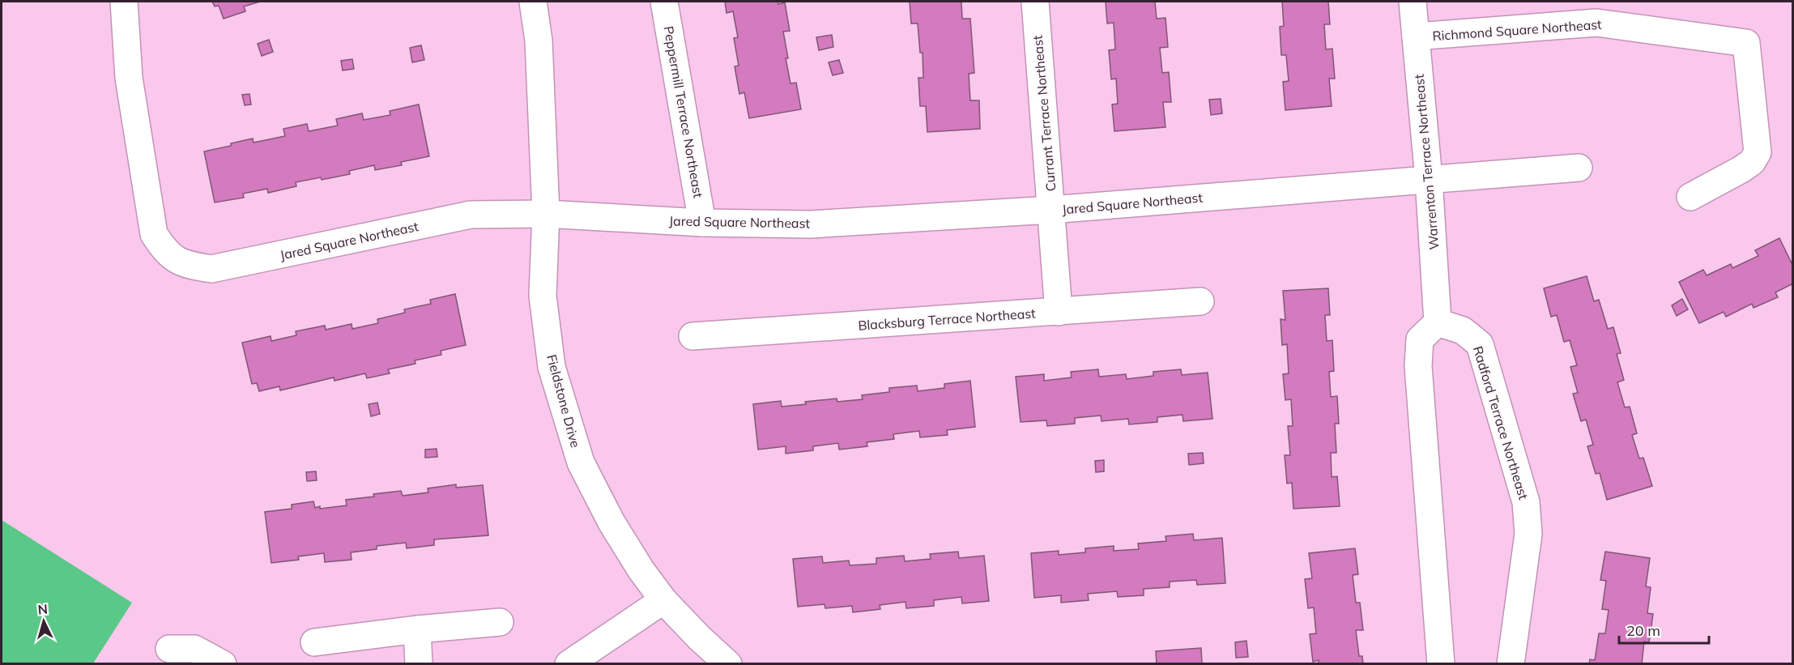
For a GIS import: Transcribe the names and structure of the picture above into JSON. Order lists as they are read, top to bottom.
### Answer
{
  "streets": {
    "street": [
      "Richmond Square Northeast",
      "Peppermill Terrace Northeast",
      "Currant Terrace Northeast",
      "Warrenton Terrace Northeast",
      "Jared Square Northeast",
      "Blacksburg Terrace Northeast",
      "Fieldstone Drive",
      "Radford Terrace Northeast"
    ]
  },
  "crossings": [
    ["Richmond Square Northeast", "Warrenton Terrace Northeast"],
    ["Peppermill Terrace Northeast", "Jared Square Northeast"],
    ["Currant Terrace Northeast", "Jared Square Northeast"],
    ["Currant Terrace Northeast", "Blacksburg Terrace Northeast"],
    ["Warrenton Terrace Northeast", "Jared Square Northeast"],
    ["Warrenton Terrace Northeast", "Radford Terrace Northeast"],
    ["Jared Square Northeast", "Fieldstone Drive"]
  ],
  "scale_bar": "20 m",
  "north": "top"
}
